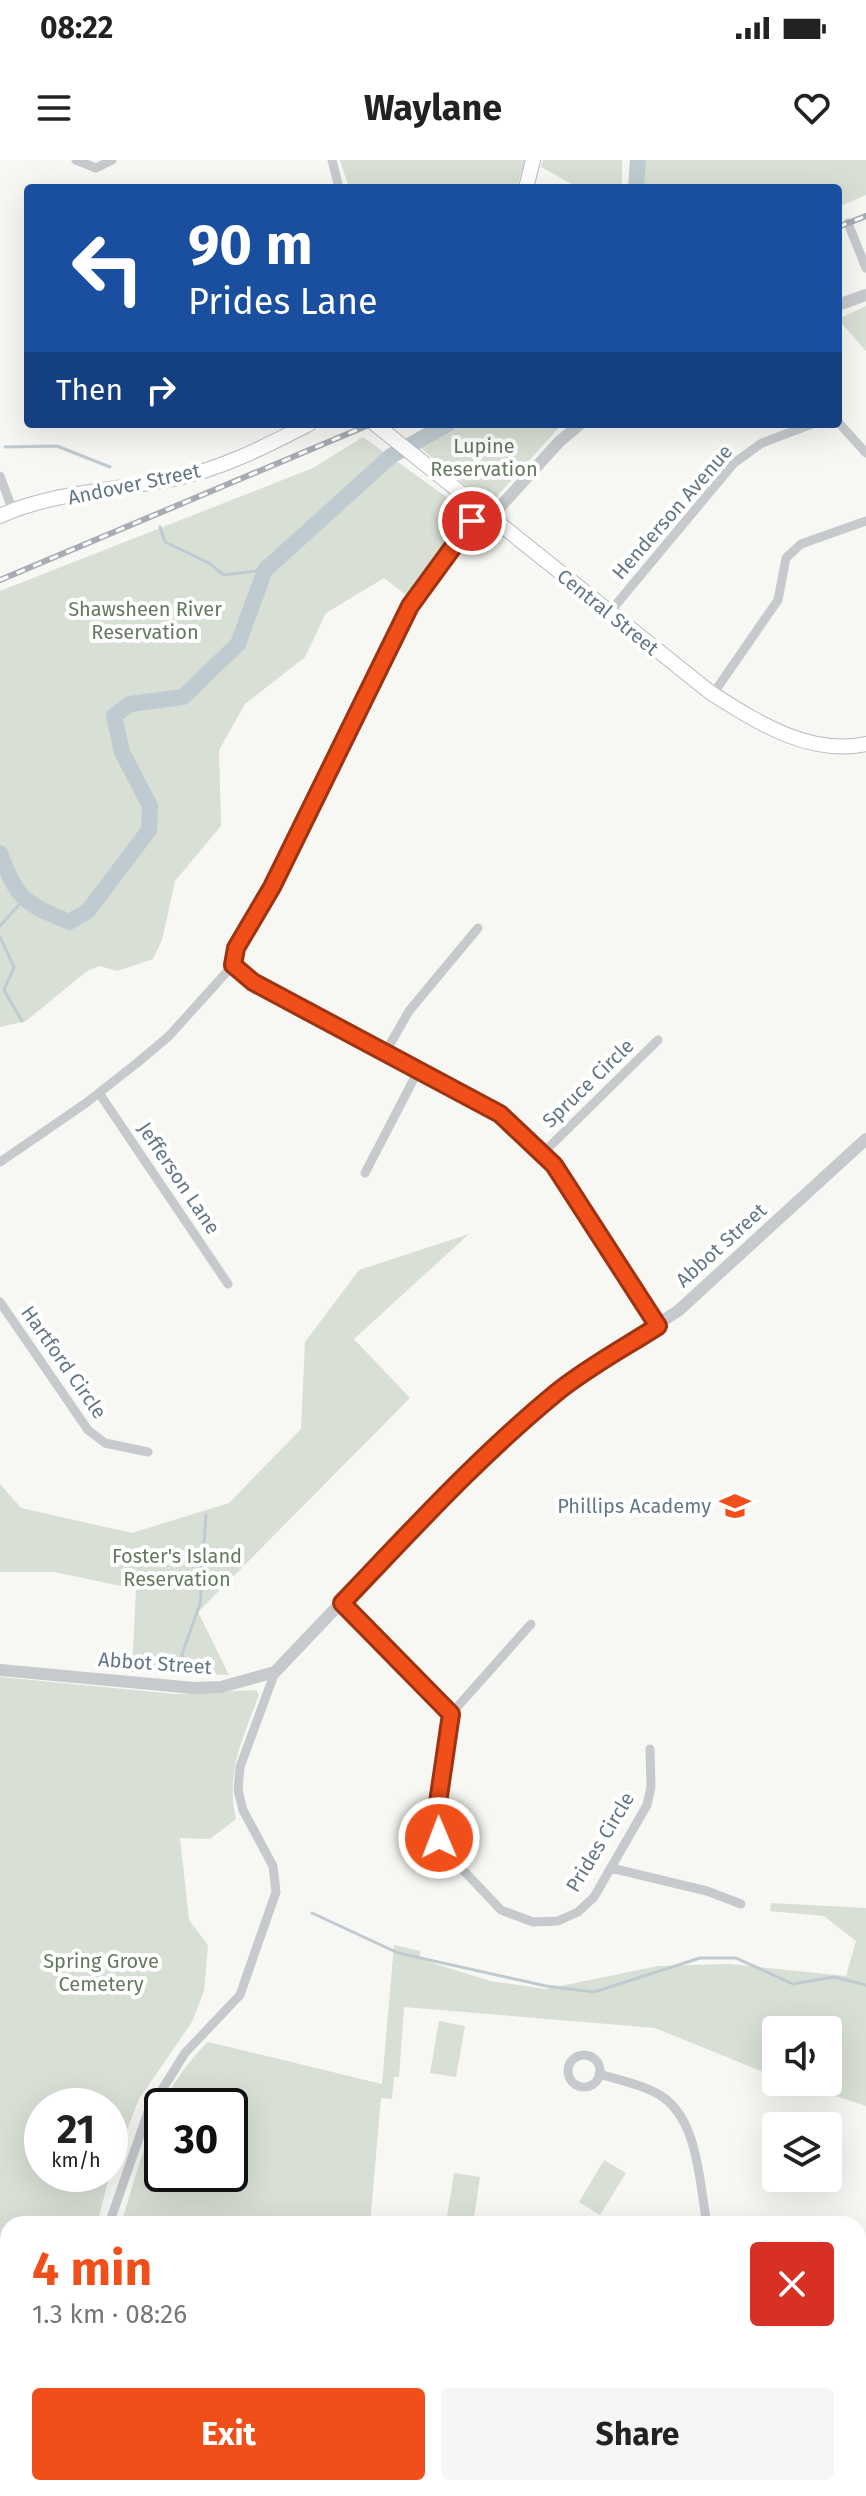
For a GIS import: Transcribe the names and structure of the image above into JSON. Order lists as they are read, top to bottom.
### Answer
{
  "streets": {
    "main road": ["Andover Street", "Central Street"],
    "street": [
      "Henderson Avenue",
      "Spruce Circle",
      "Jefferson Lane",
      "Abbot Street",
      "Hartford Circle",
      "Prides Circle"
    ]
  },
  "crossings": [
    ["Henderson Avenue", "Central Street"]
  ],
  "parks": [
    "Lupine Reservation",
    "Shawsheen River Reservation",
    "Foster's Island Reservation",
    "Spring Grove Cemetery"
  ],
  "places": {
    "school or university": ["Phillips Academy"]
  },
  "page": {
    "status": "08:22",
    "header": "Waylane",
    "turn": ["90 m", "Prides Lane"],
    "then": "Then",
    "speed": "21 km/h",
    "limit": "30",
    "heading": ["4 min", "1.3 km · 08:26"],
    "buttons": ["Exit", "Share"]
  }
}
